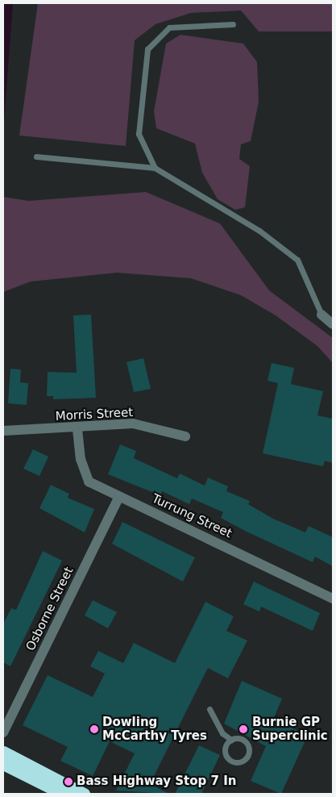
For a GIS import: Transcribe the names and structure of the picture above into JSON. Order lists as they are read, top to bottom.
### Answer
{
  "streets": {
    "street": ["Morris Street", "Turrung Street", "Osborne Street"]
  },
  "crossings": [
    ["Morris Street", "Turrung Street"],
    ["Turrung Street", "Osborne Street"]
  ],
  "places": ["Dowling McCarthy Tyres", "Burnie GP Superclinic", "Bass Highway Stop 7 In"]
}
